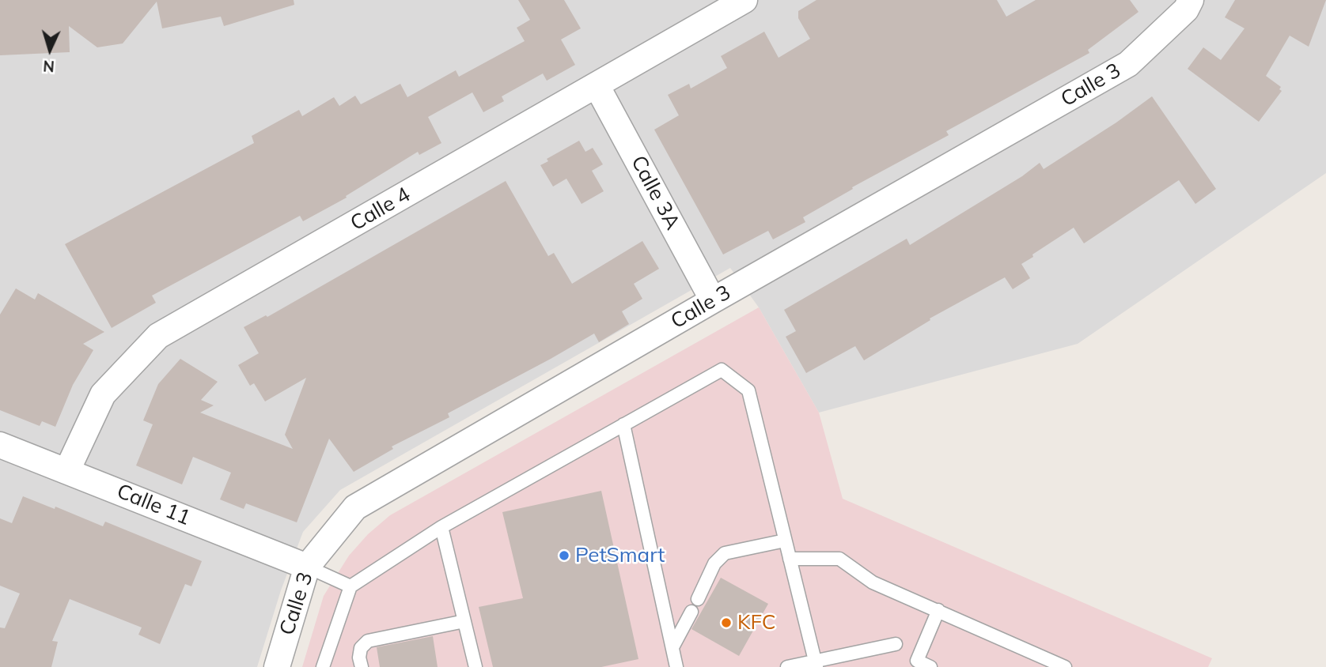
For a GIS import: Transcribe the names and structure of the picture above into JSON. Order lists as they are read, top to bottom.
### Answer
{
  "streets": {
    "street": [
      "Calle 3",
      "Calle 3A",
      "Calle 4",
      "Calle 11"
    ]
  },
  "crossings": [
    ["Calle 3", "Calle 3A"],
    ["Calle 3", "Calle 11"],
    ["Calle 3A", "Calle 4"],
    ["Calle 4", "Calle 11"]
  ],
  "places": ["PetSmart", "KFC"],
  "north": "bottom"
}
